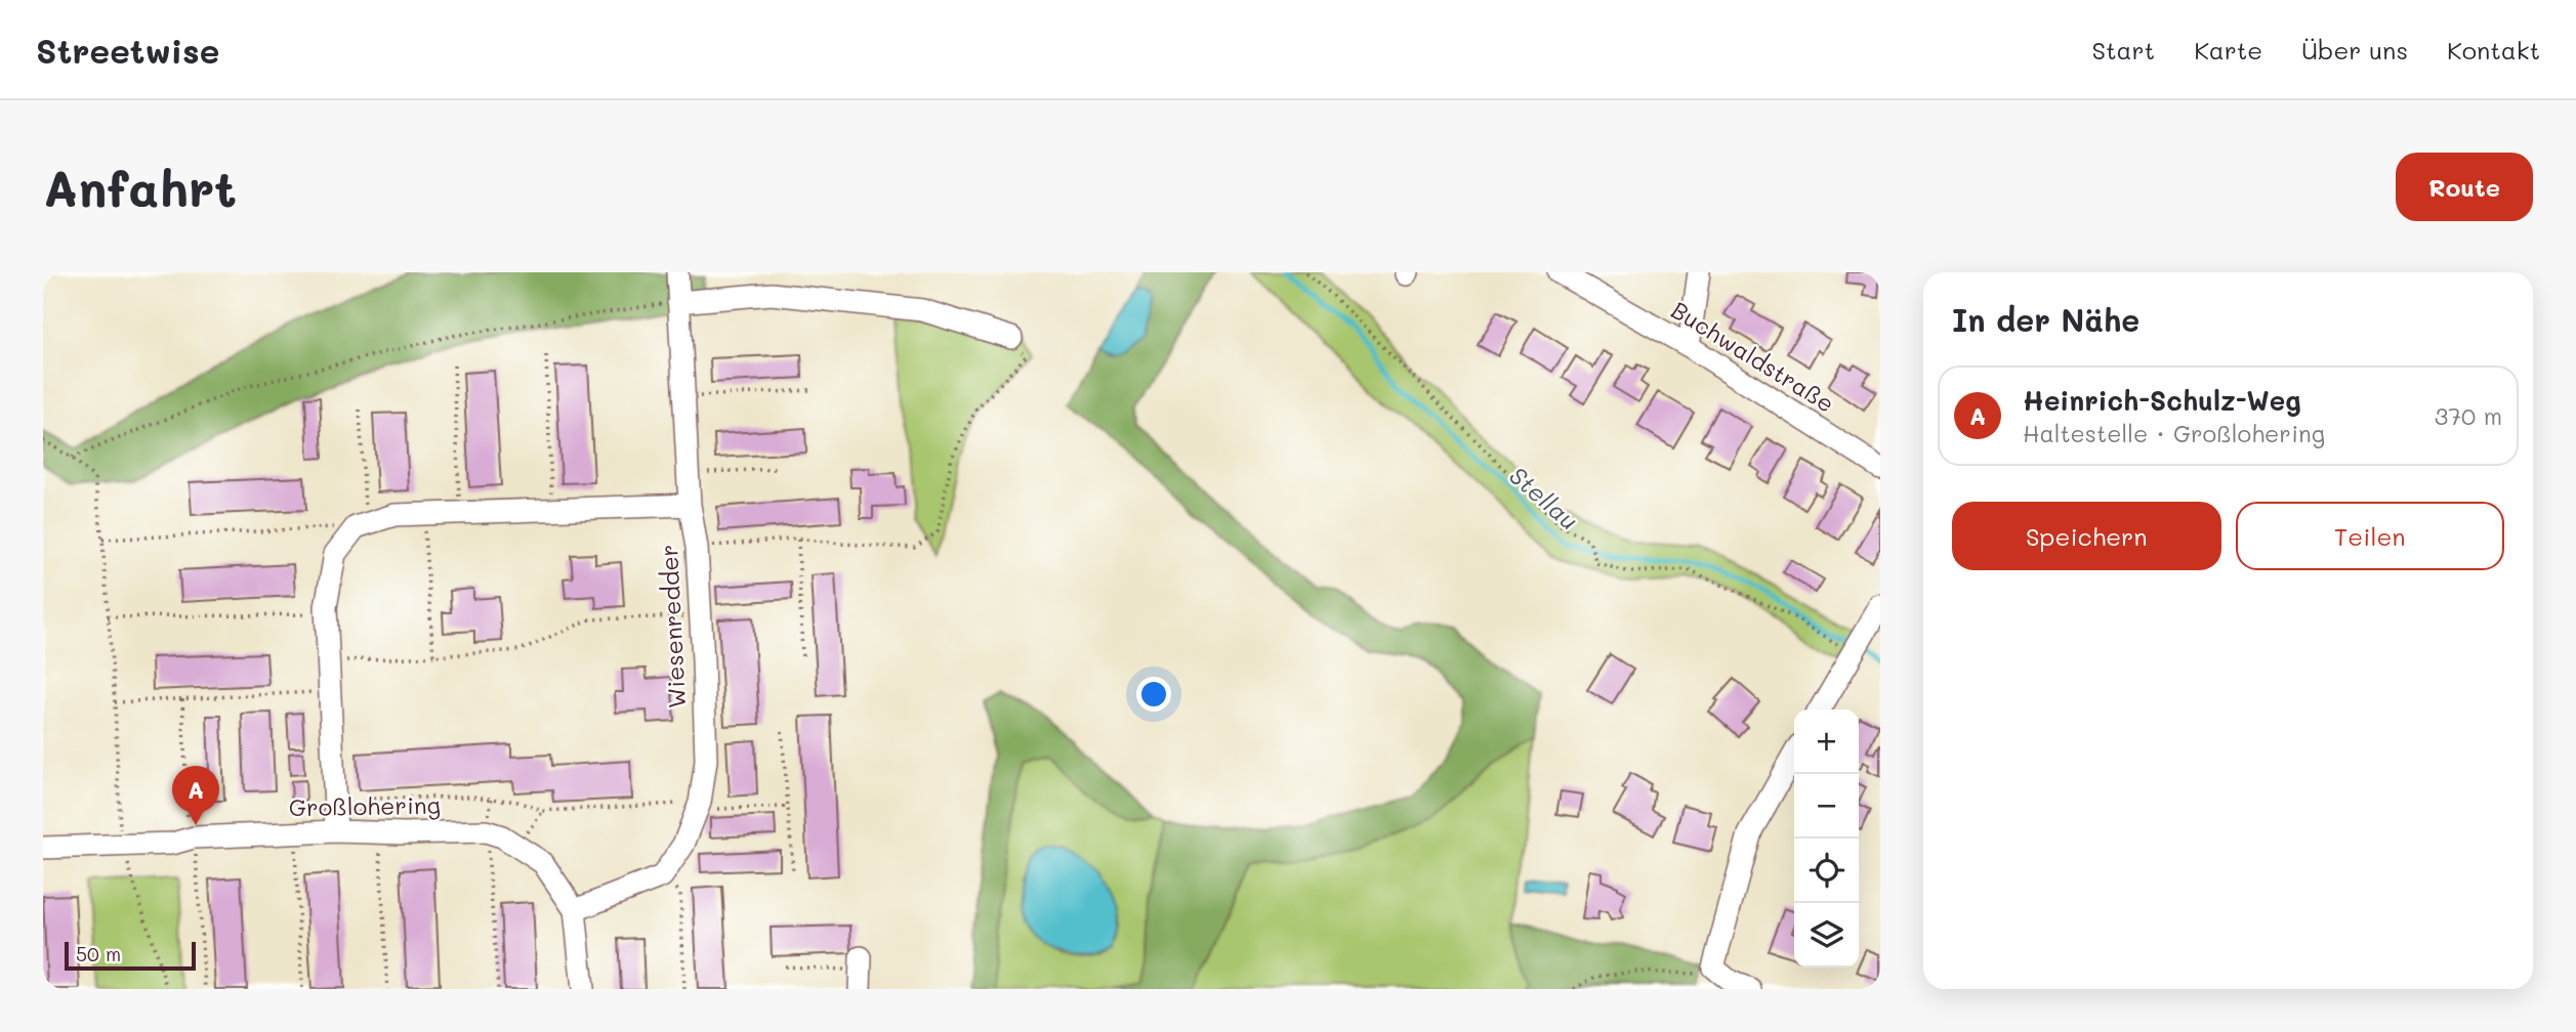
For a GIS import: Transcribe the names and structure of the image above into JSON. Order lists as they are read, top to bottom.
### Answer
{
  "streets": {
    "street": ["Buchwaldstraße", "Wiesenredder", "Großlohering"]
  },
  "water": ["Stellau"],
  "scale_bar": "50 m",
  "page": {
    "header": "Streetwise",
    "nav": [
      "Start",
      "Karte",
      "Über uns",
      "Kontakt"
    ],
    "buttons": [
      "Route",
      ["Speichern", "Teilen"]
    ],
    "title": "Anfahrt",
    "heading": "In der Nähe",
    "list": [
      {
        "mark": "A",
        "name": "Heinrich-Schulz-Weg",
        "note": "Haltestelle · Großlohering",
        "value": "370 m"
      }
    ],
    "map_buttons": ["+", "−"],
    "pins": "A",
    "scale": "50 m"
  }
}
